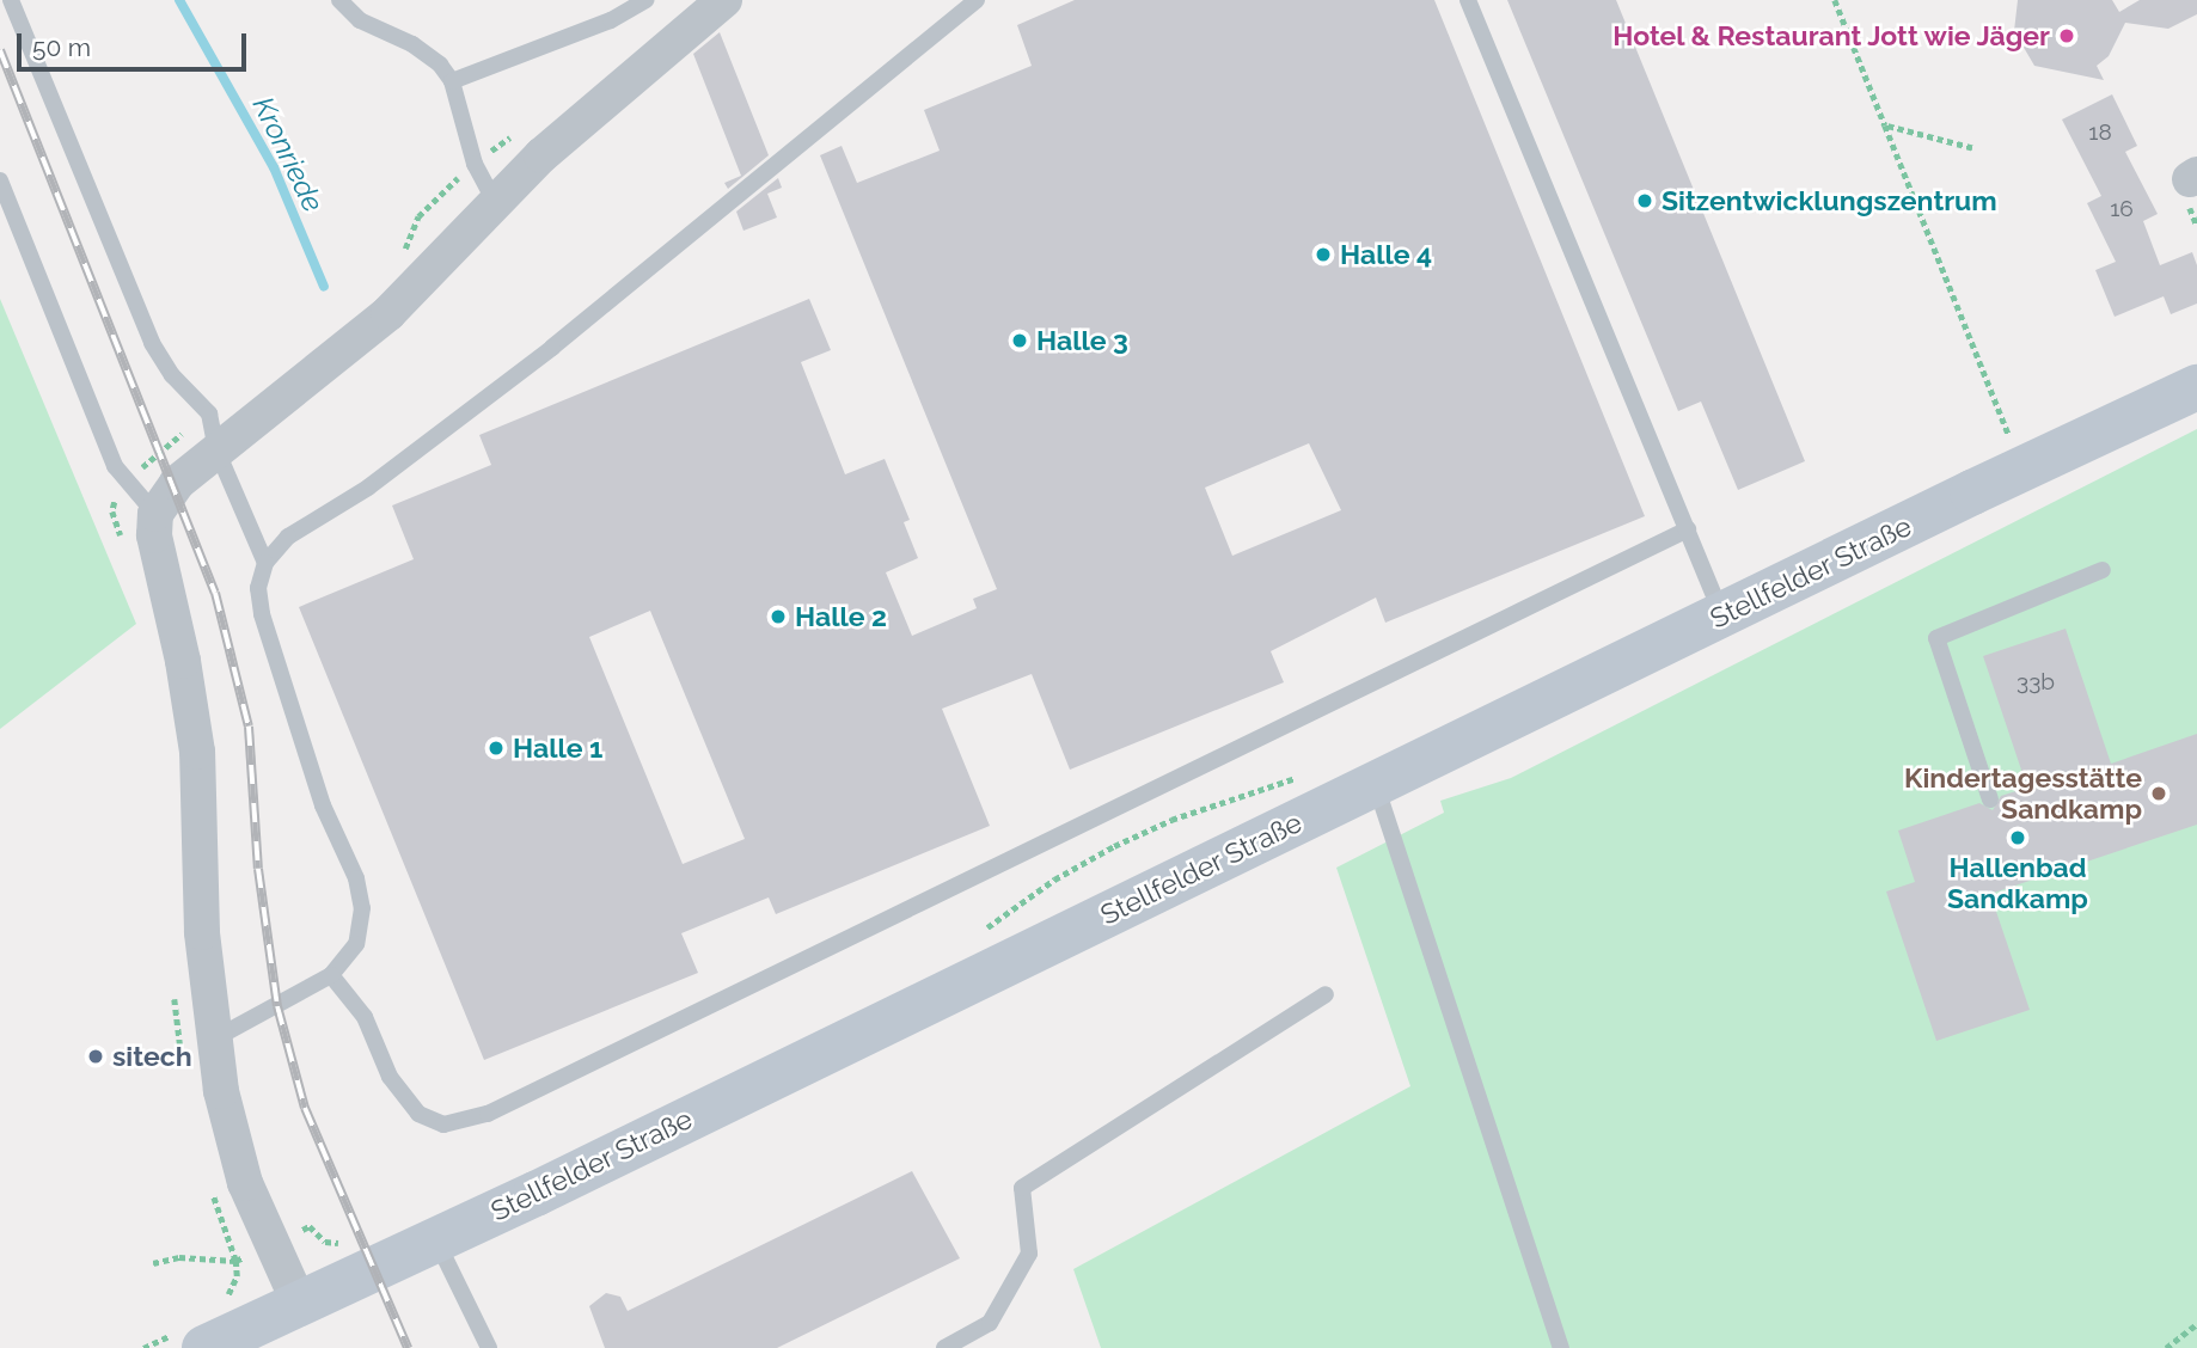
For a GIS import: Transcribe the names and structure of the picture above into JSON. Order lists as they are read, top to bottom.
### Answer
{
  "streets": {
    "street": ["Stellfelder Straße"]
  },
  "water": ["Kronriede"],
  "places": [
    "Hotel & Restaurant Jott wie Jäger",
    "Sitzentwicklungszentrum",
    "Halle 4",
    "Halle 3",
    "Halle 2",
    "Halle 1",
    "Kindertagesstätte Sandkamp",
    "Hallenbad Sandkamp",
    "sitech"
  ],
  "house_numbers": ["18", "16", "33b"],
  "scale_bar": "50 m"
}
